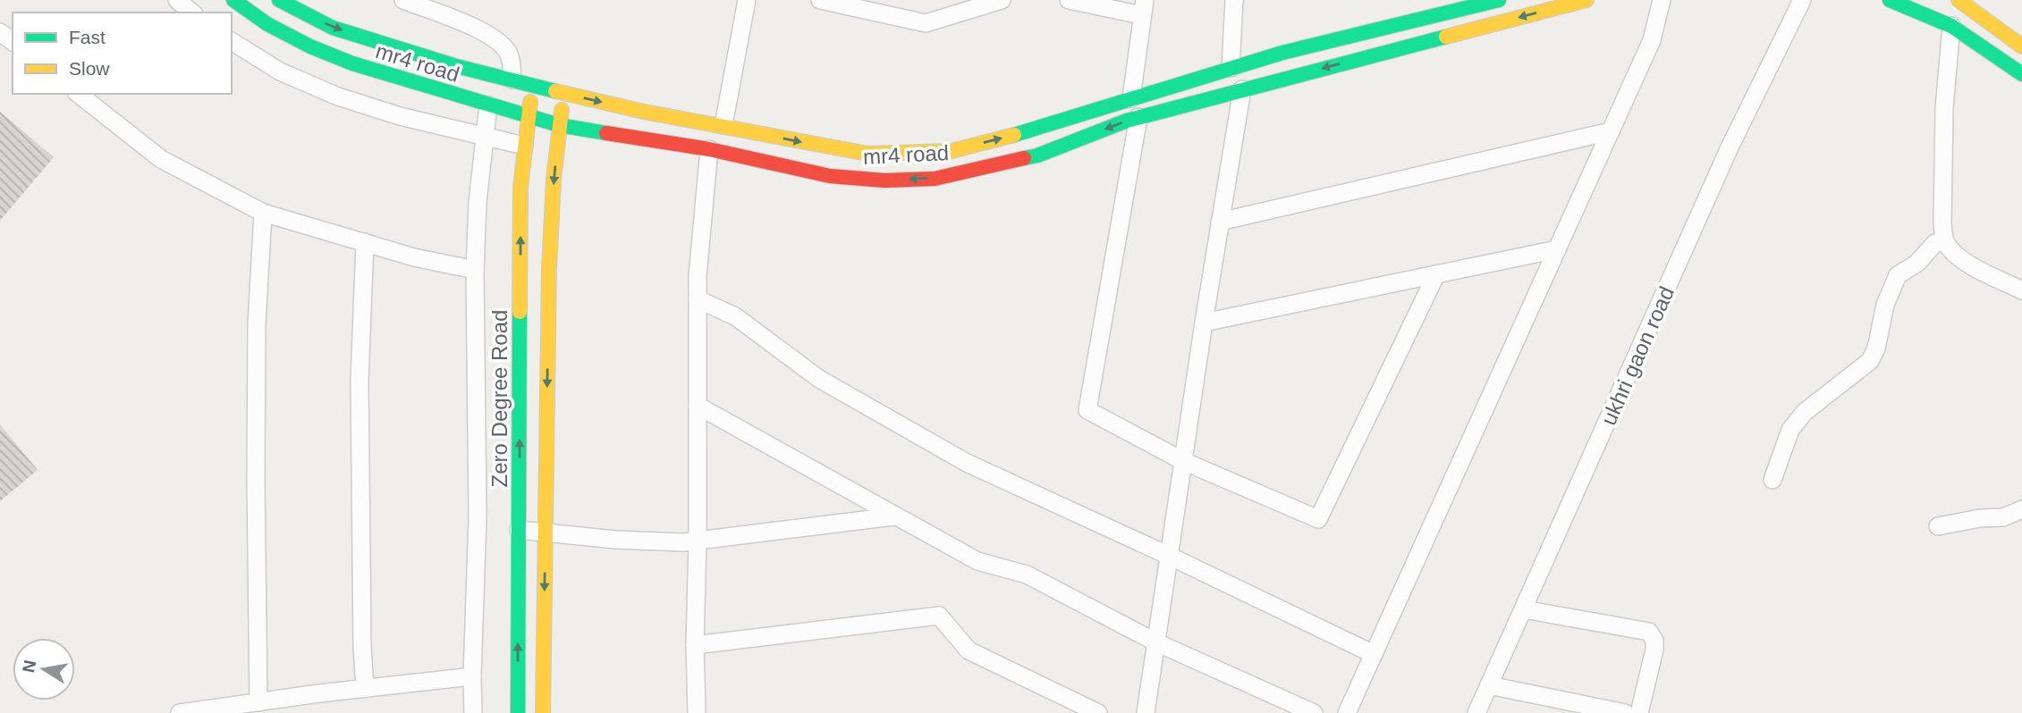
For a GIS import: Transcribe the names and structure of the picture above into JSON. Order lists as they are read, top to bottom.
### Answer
{
  "streets": {
    "street": ["mr4 road", "ukhri gaon road", "Zero Degree Road"]
  },
  "crossings": [
    ["mr4 road", "Zero Degree Road"]
  ],
  "legend": ["Fast", "Slow"],
  "north": "left"
}
